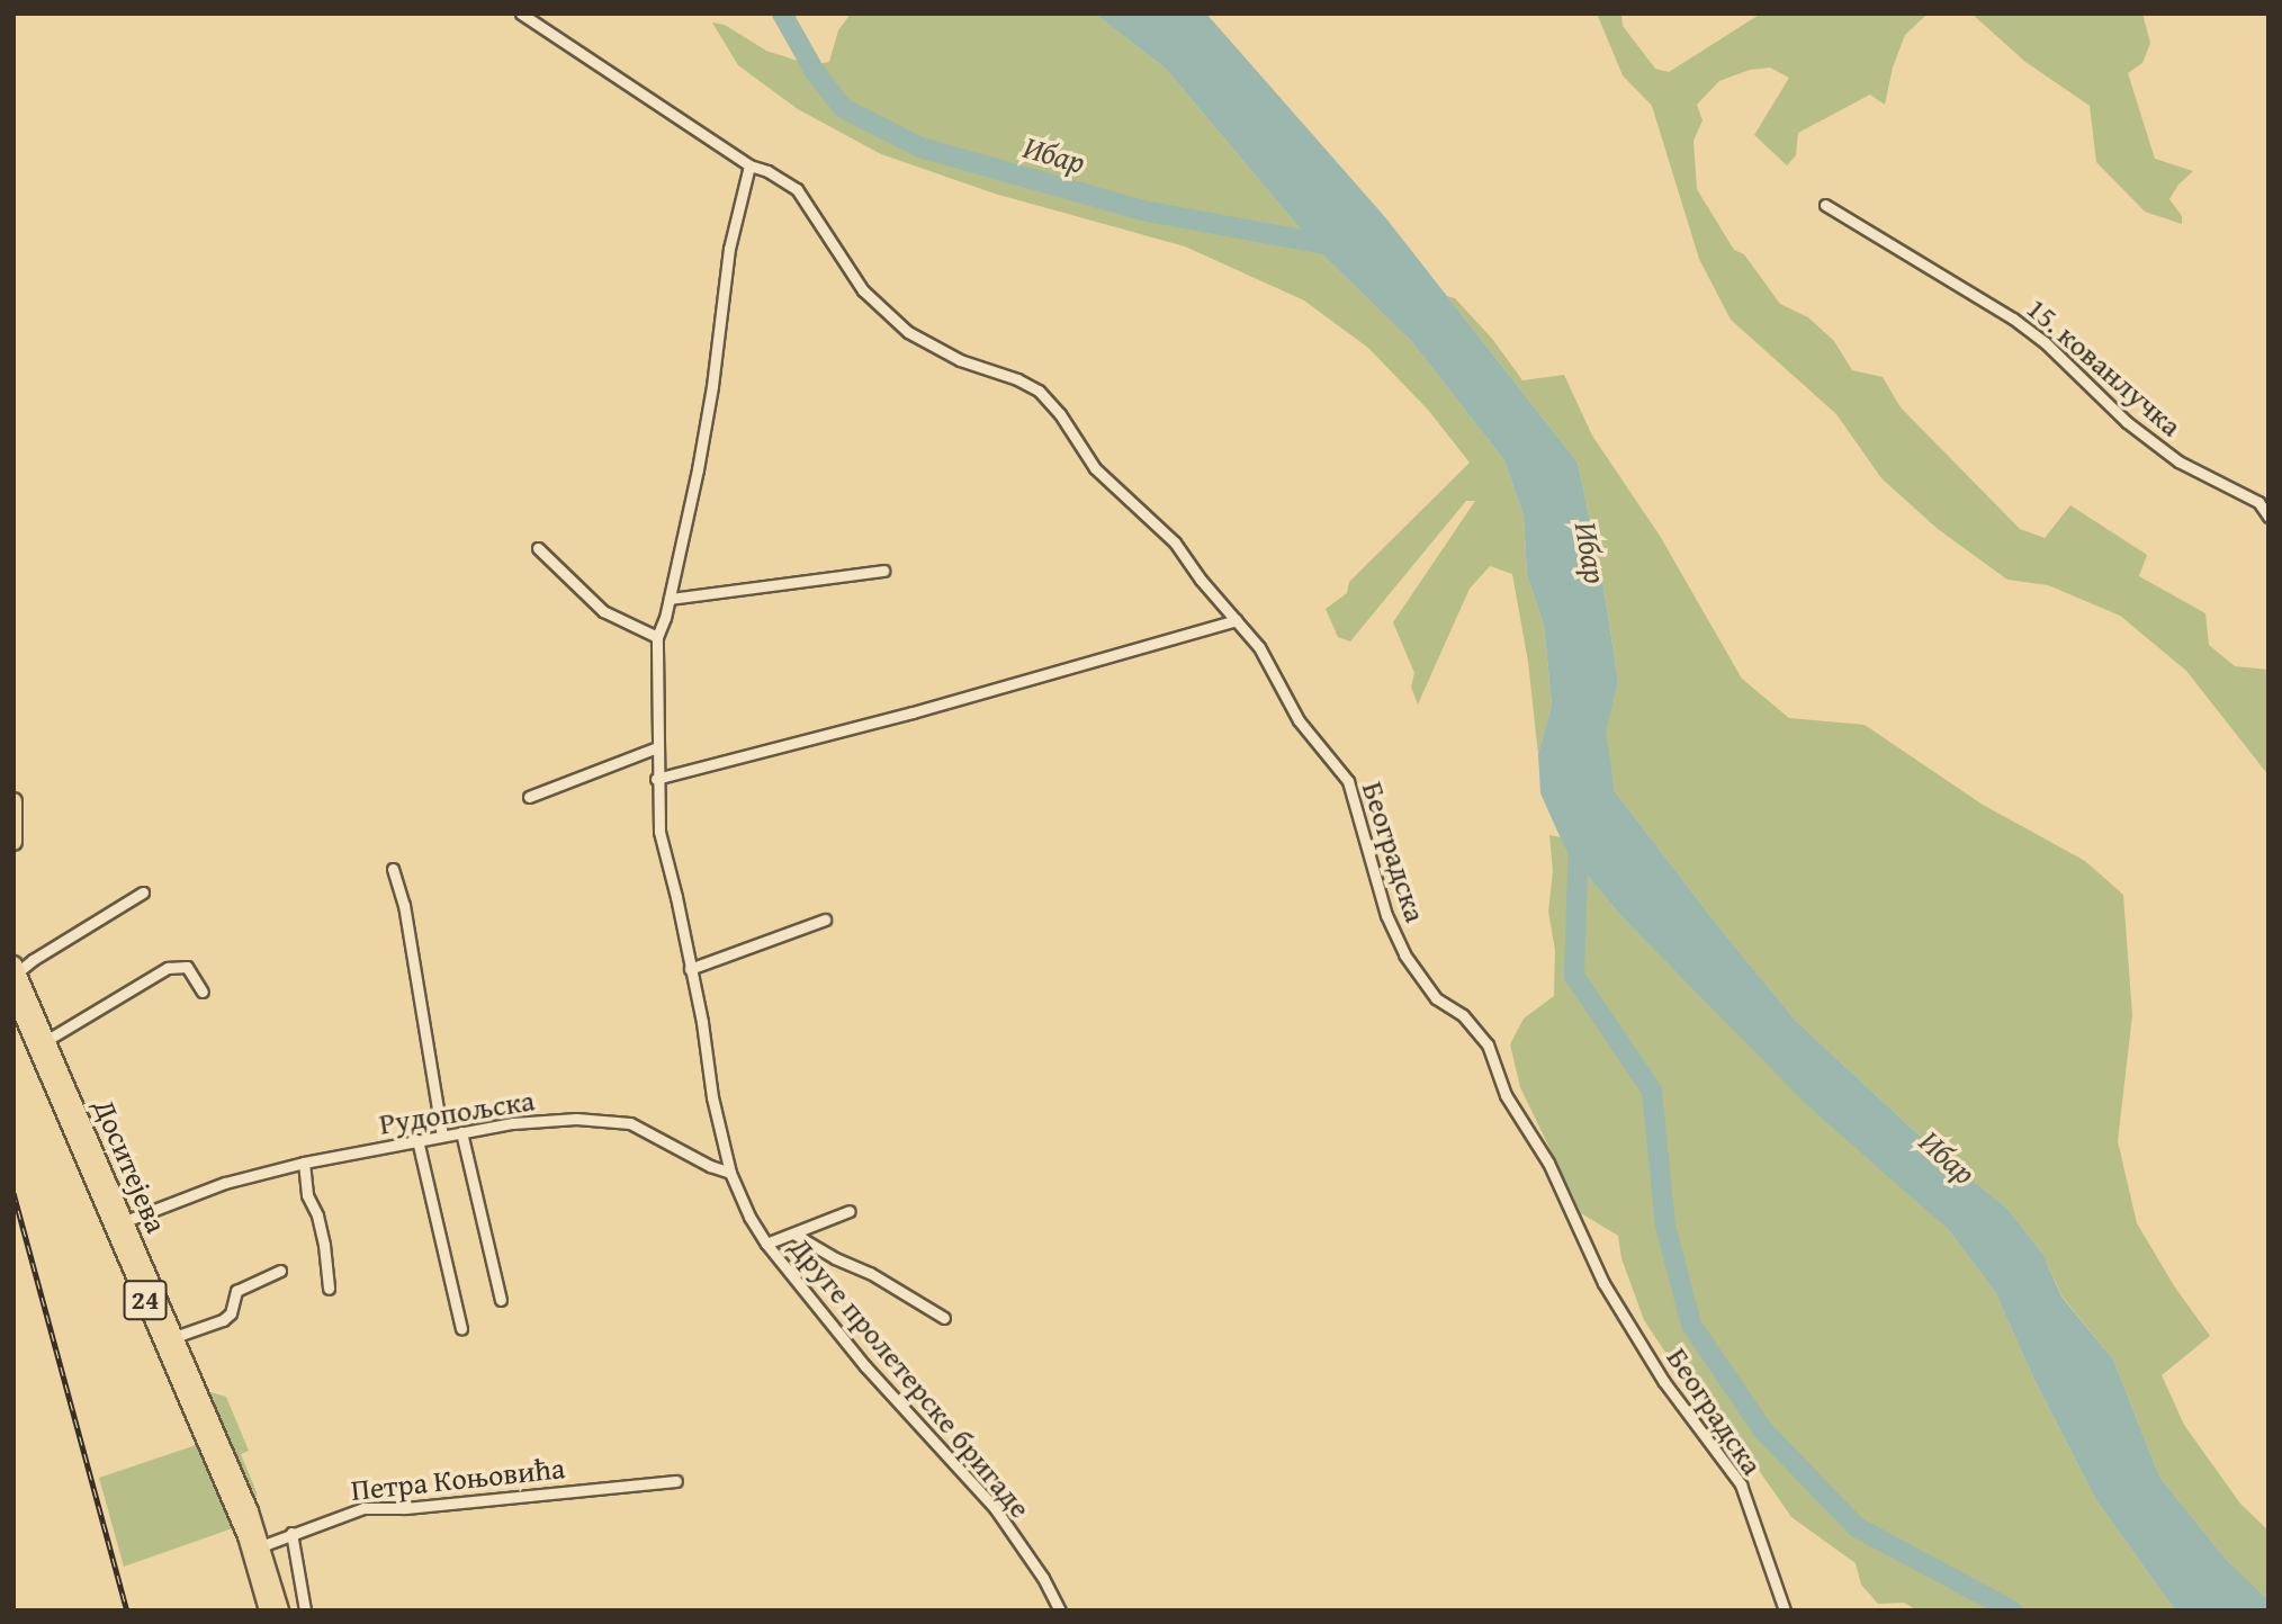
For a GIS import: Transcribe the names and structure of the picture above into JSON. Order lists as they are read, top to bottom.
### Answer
{
  "streets": {
    "main road": ["Доситејева", "24"],
    "street": [
      "15. кованлучка",
      "Београдска",
      "Рудопољска",
      "Друге пролетерске бригаде",
      "Петра Коњовића"
    ]
  },
  "crossings": [
    ["Рудопољска", "Доситејева"],
    ["Рудопољска", "Друге пролетерске бригаде"],
    ["Доситејева", "Петра Коњовића"]
  ],
  "water": ["Ибар"]
}
